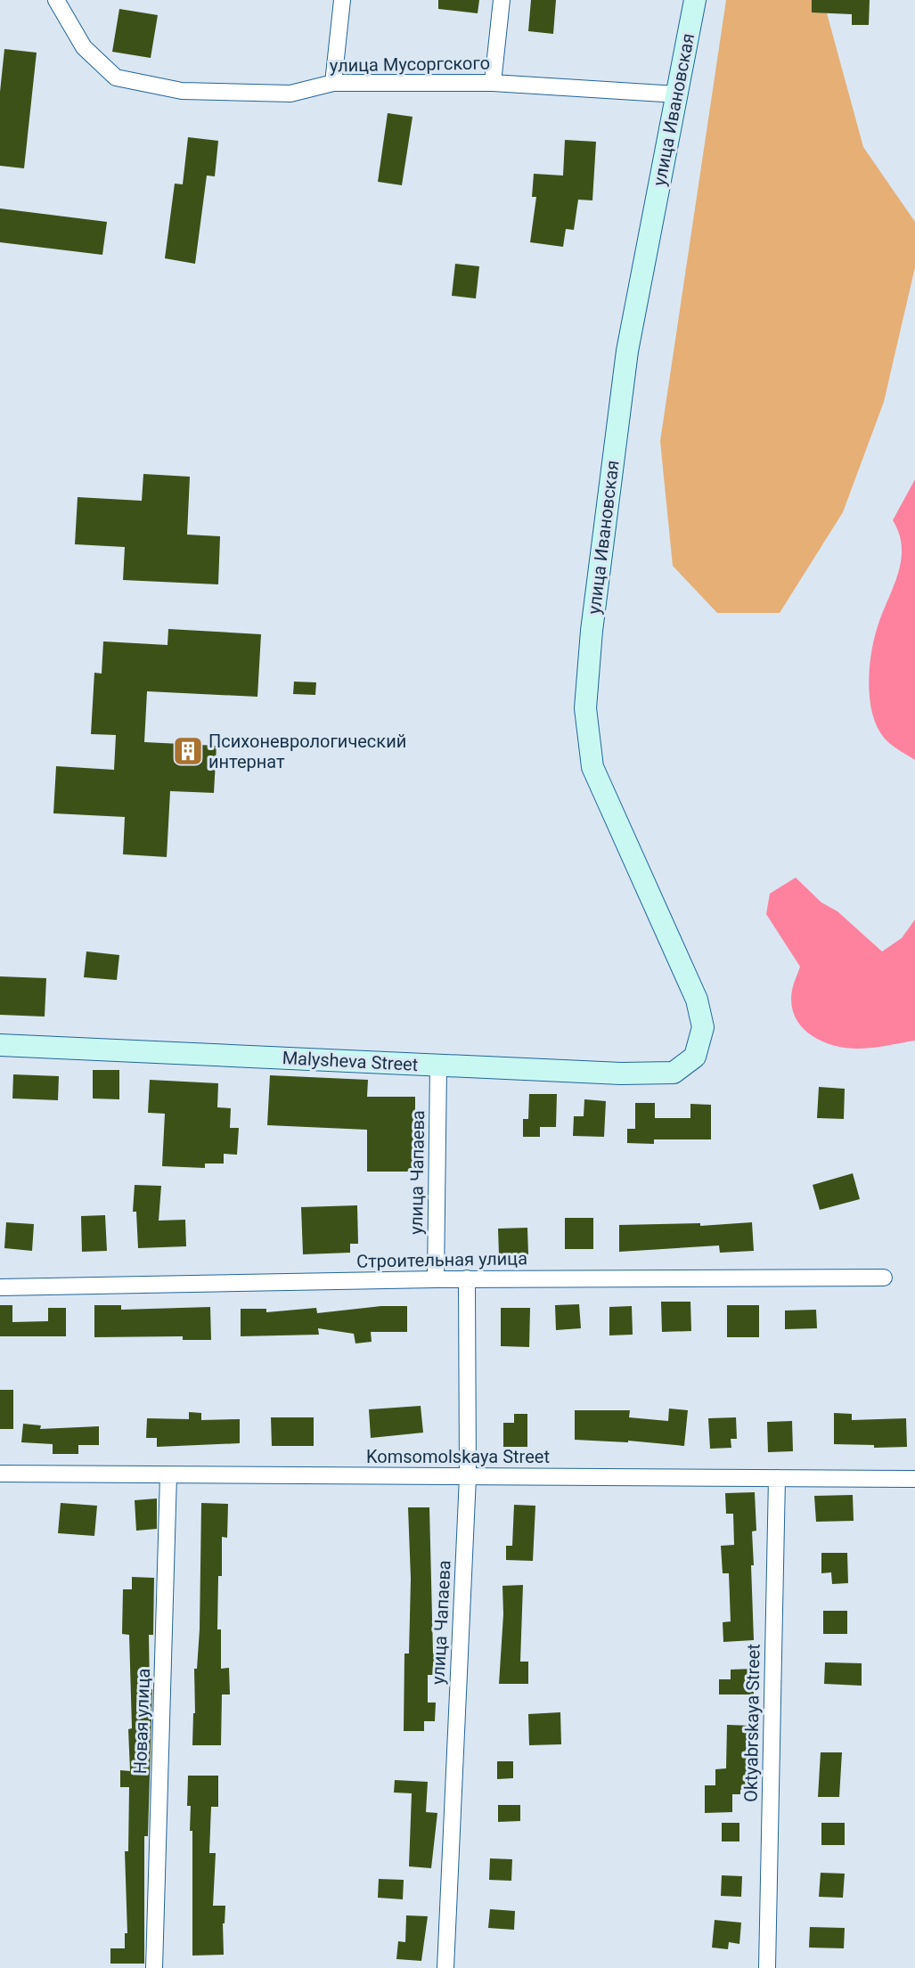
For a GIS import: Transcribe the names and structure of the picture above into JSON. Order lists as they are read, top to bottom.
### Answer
{
  "streets": {
    "street": [
      "улица Мусоргского",
      "улица Ивановская",
      "Malysheva Street",
      "улица Чапаева",
      "Строительная улица",
      "Komsomolskaya Street",
      "Новая улица",
      "Oktyabrskaya Street"
    ]
  },
  "crossings": [
    ["улица Мусоргского", "улица Ивановская"],
    ["улица Ивановская", "Malysheva Street"],
    ["Malysheva Street", "улица Чапаева"],
    ["улица Чапаева", "Строительная улица"],
    ["улица Чапаева", "Komsomolskaya Street"],
    ["Komsomolskaya Street", "Новая улица"],
    ["Komsomolskaya Street", "Oktyabrskaya Street"]
  ],
  "places": {
    "building": ["Психоневрологический интернат"]
  }
}
